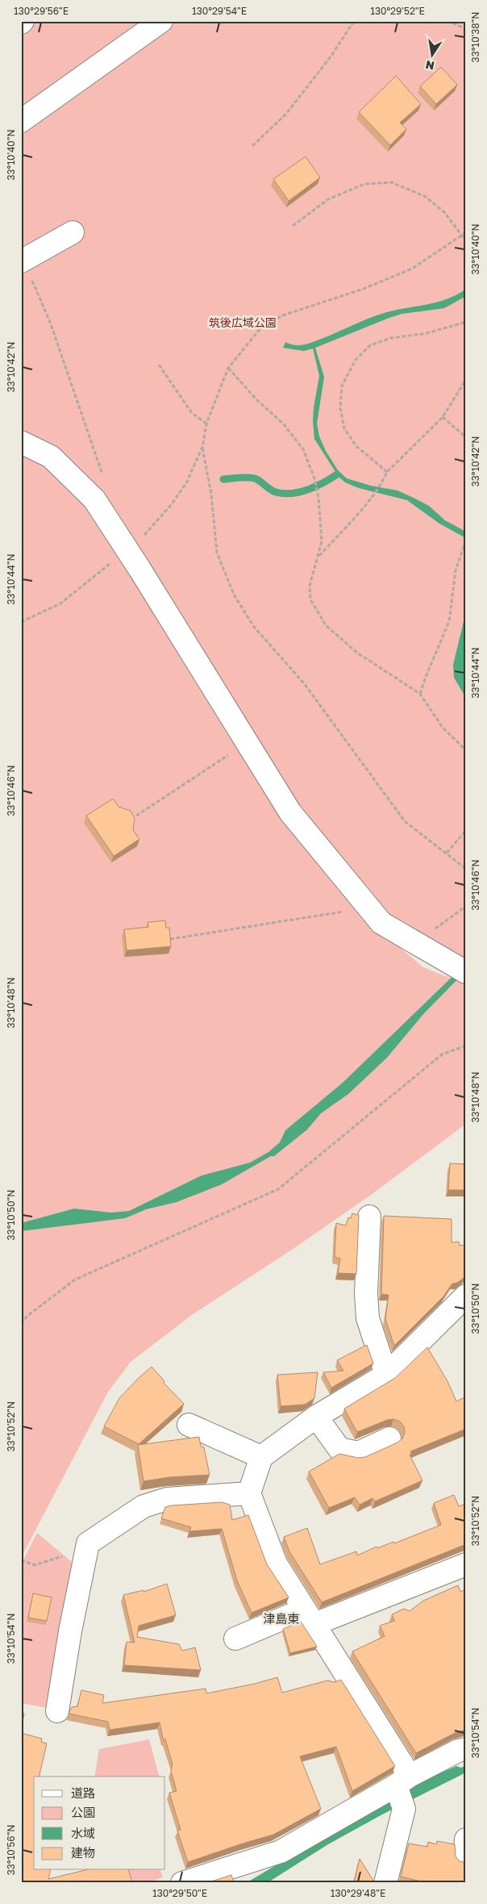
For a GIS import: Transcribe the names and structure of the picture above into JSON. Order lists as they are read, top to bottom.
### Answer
{
  "districts": ["津島東"],
  "parks": ["筑後広域公園"],
  "legend": [
    "道路",
    "公園",
    "水域",
    "建物"
  ],
  "north": "bottom",
  "coordinates": [
    "130°29'56\"E",
    "130°29'54\"E",
    "130°29'52\"E",
    "33°10'38\"N",
    "33°10'40\"N",
    "33°10'42\"N",
    "33°10'44\"N",
    "33°10'46\"N",
    "33°10'48\"N",
    "33°10'50\"N",
    "33°10'52\"N",
    "33°10'54\"N",
    "33°10'56\"N",
    "130°29'50\"E",
    "130°29'48\"E"
  ]
}
